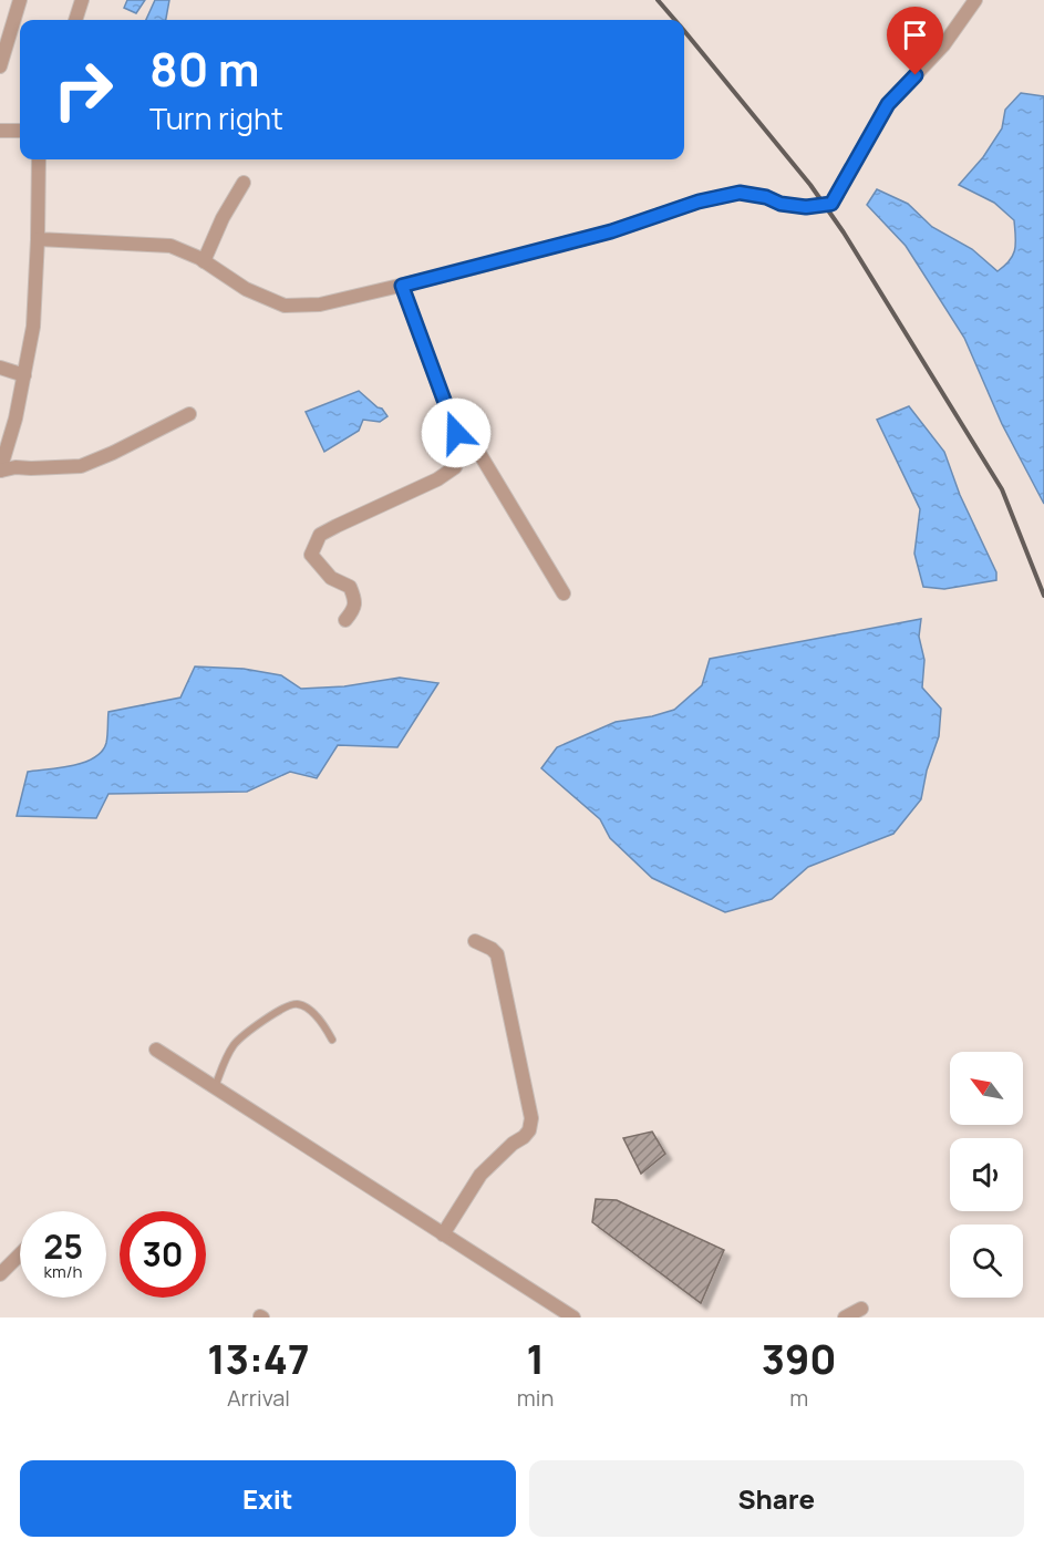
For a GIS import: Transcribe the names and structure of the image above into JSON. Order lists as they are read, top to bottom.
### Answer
{
  "north": "top left",
  "page": {
    "turn": ["80 m", "Turn right"],
    "speed": "25 km/h",
    "limit": "30",
    "eta": [
      "13:47",
      "Arrival",
      "1",
      "min",
      "390",
      "m"
    ],
    "buttons": ["Exit", "Share"]
  }
}
